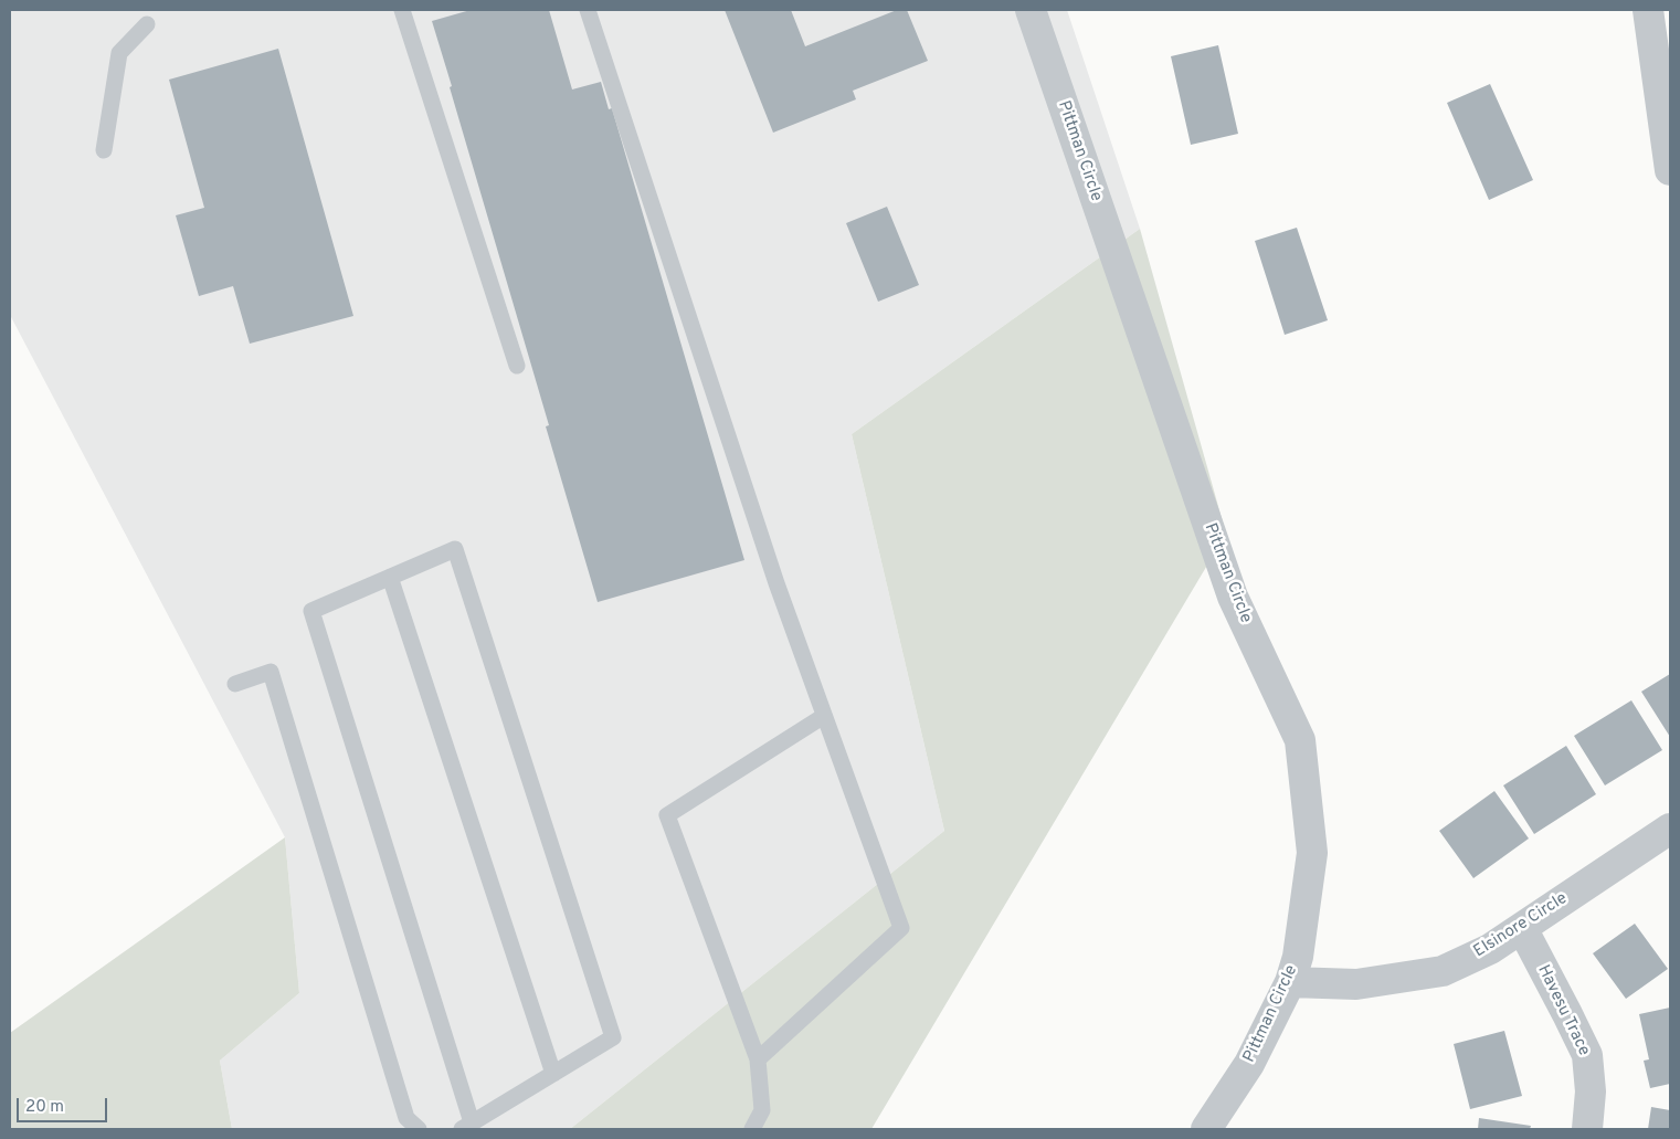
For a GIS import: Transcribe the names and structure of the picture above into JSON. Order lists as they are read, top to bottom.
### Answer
{
  "streets": {
    "street": ["Pittman Circle", "Elsinore Circle", "Havesu Trace"]
  },
  "crossings": [
    ["Pittman Circle", "Elsinore Circle"],
    ["Elsinore Circle", "Havesu Trace"]
  ],
  "scale_bar": "20 m"
}
